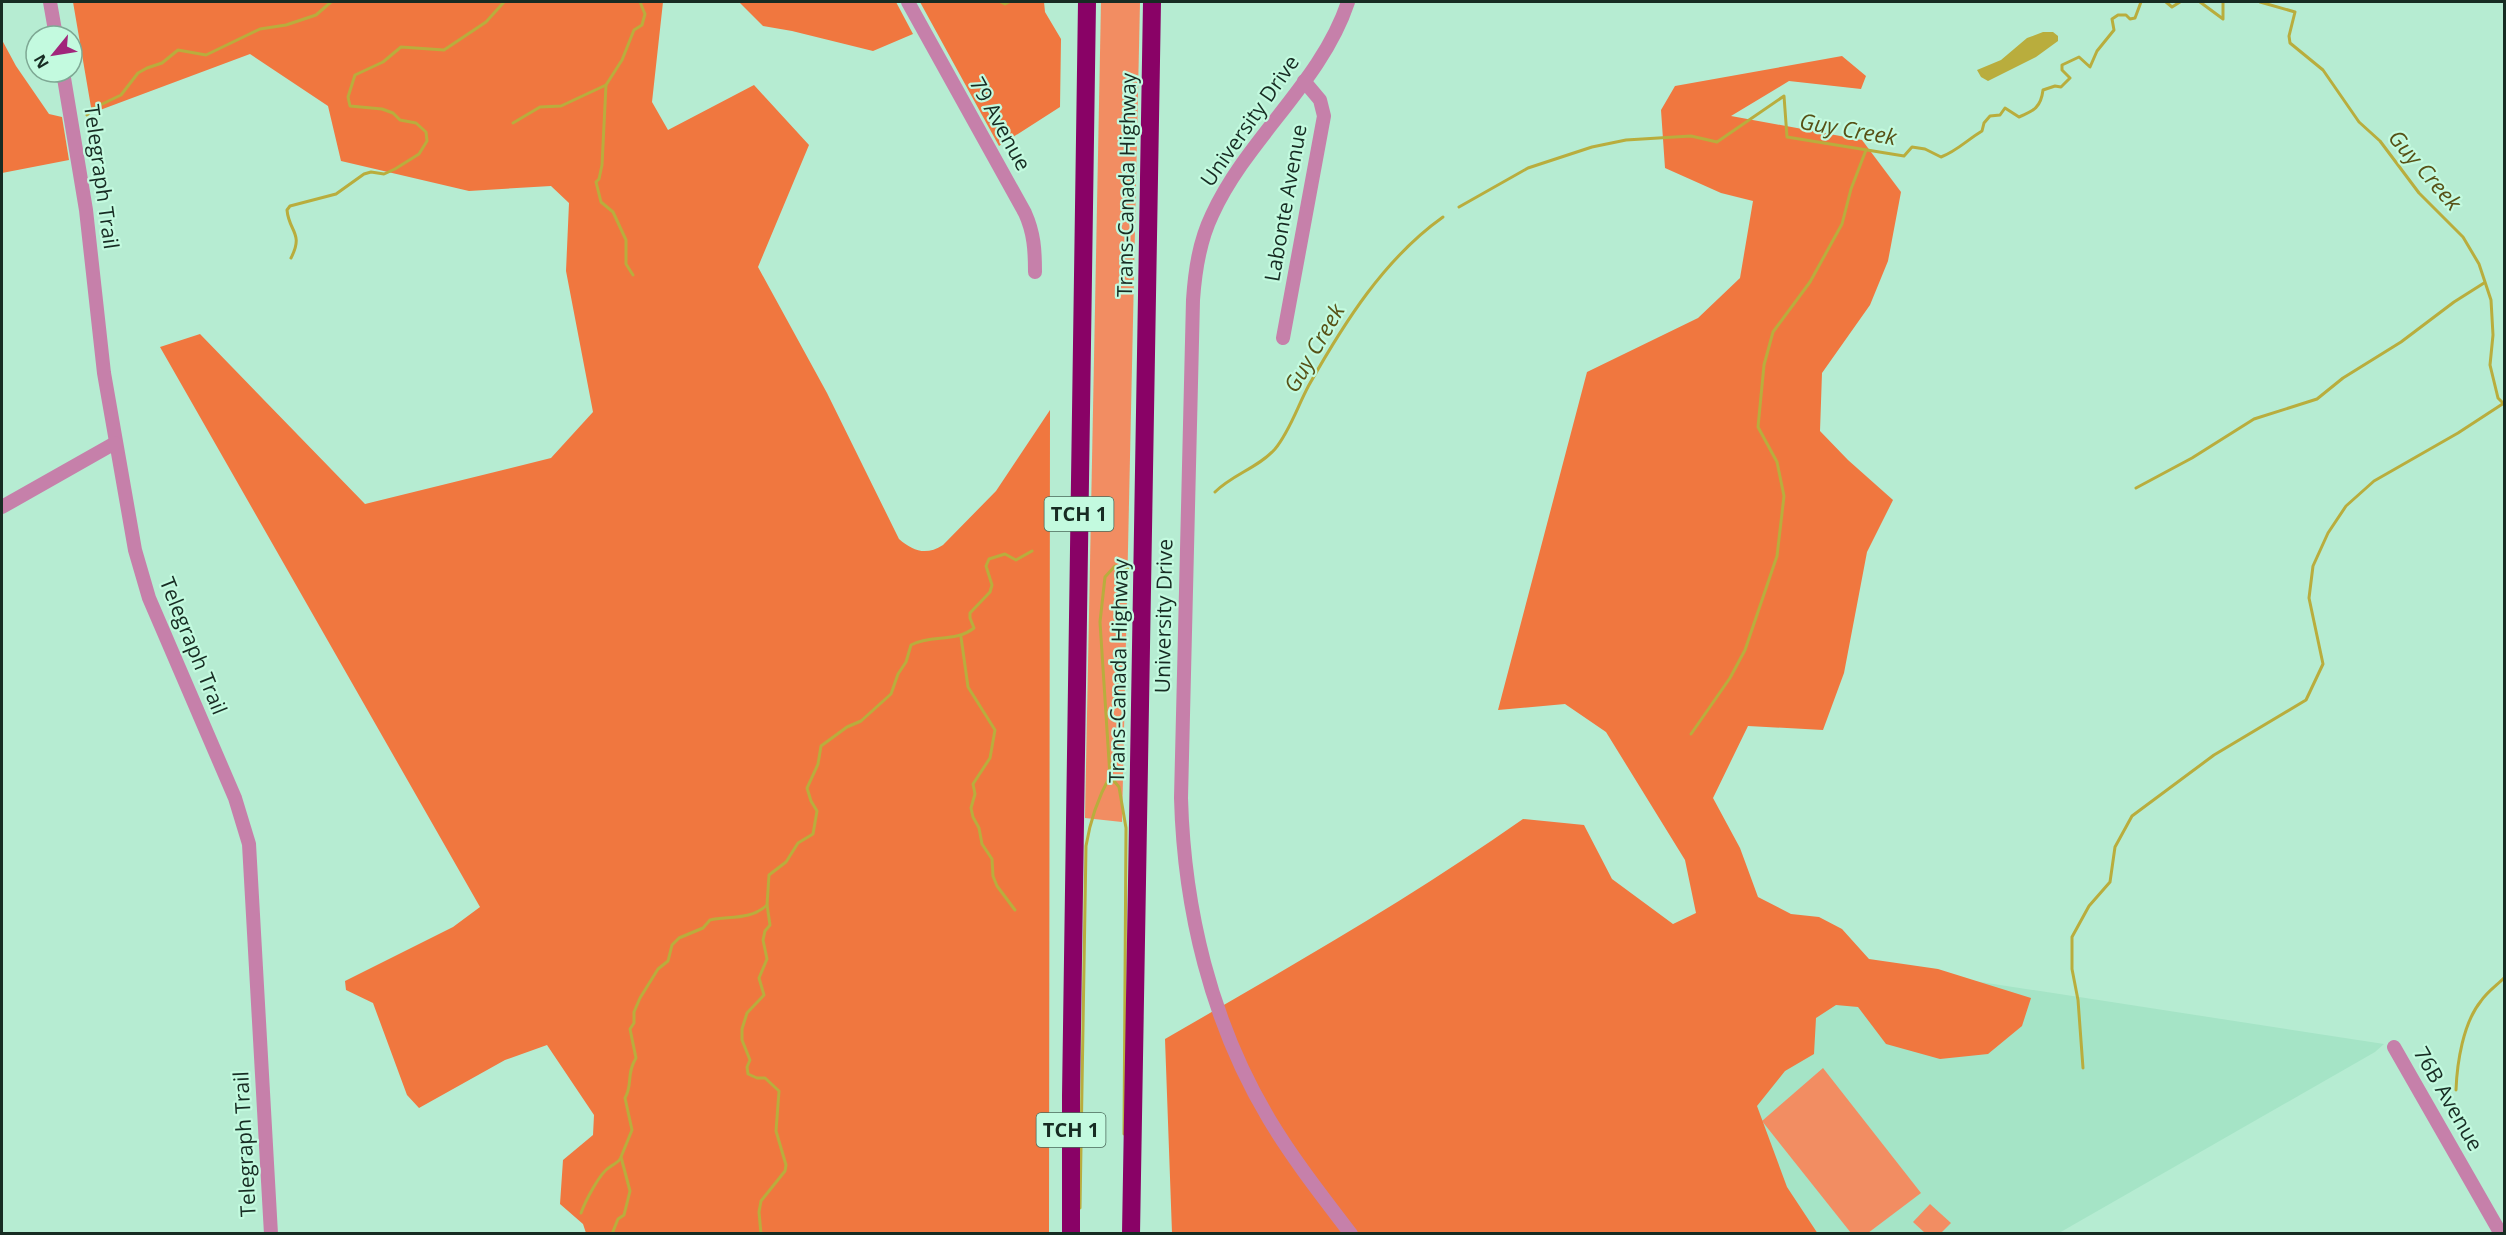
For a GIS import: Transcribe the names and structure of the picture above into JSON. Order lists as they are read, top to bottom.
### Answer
{
  "streets": {
    "highway": ["Trans-Canada Highway", "TCH 1"],
    "street": [
      "University Drive",
      "79 Avenue",
      "Telegraph Trail",
      "Labonte Avenue",
      "76B Avenue"
    ]
  },
  "crossings": [
    ["University Drive", "Labonte Avenue"]
  ],
  "water": ["Guy Creek"],
  "north": "bottom left"
}
